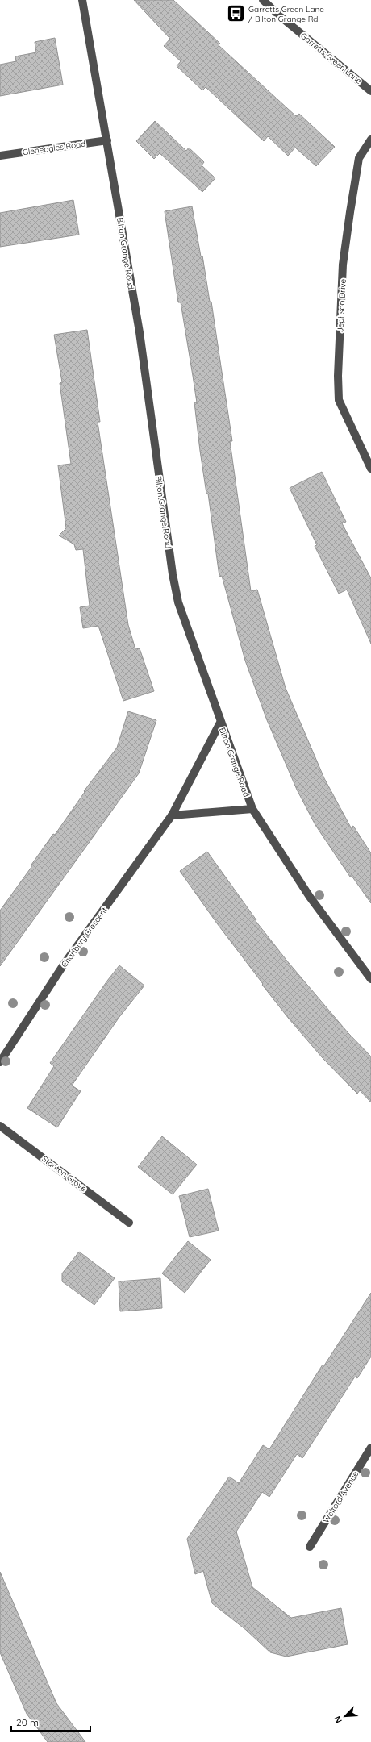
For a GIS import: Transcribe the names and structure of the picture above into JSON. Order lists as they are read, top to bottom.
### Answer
{
  "streets": {
    "street": [
      "Garretts Green Lane",
      "Gleneagles Road",
      "Bilton Grange Road",
      "Jephson Drive",
      "Charlbury Crescent",
      "Stanton Grove",
      "Welford Avenue"
    ]
  },
  "crossings": [
    ["Gleneagles Road", "Bilton Grange Road"],
    ["Bilton Grange Road", "Charlbury Crescent"]
  ],
  "places": {
    "bus stop": ["Garretts Green Lane / Bilton Grange Rd"]
  },
  "scale_bar": "20 m",
  "north": "bottom left"
}
